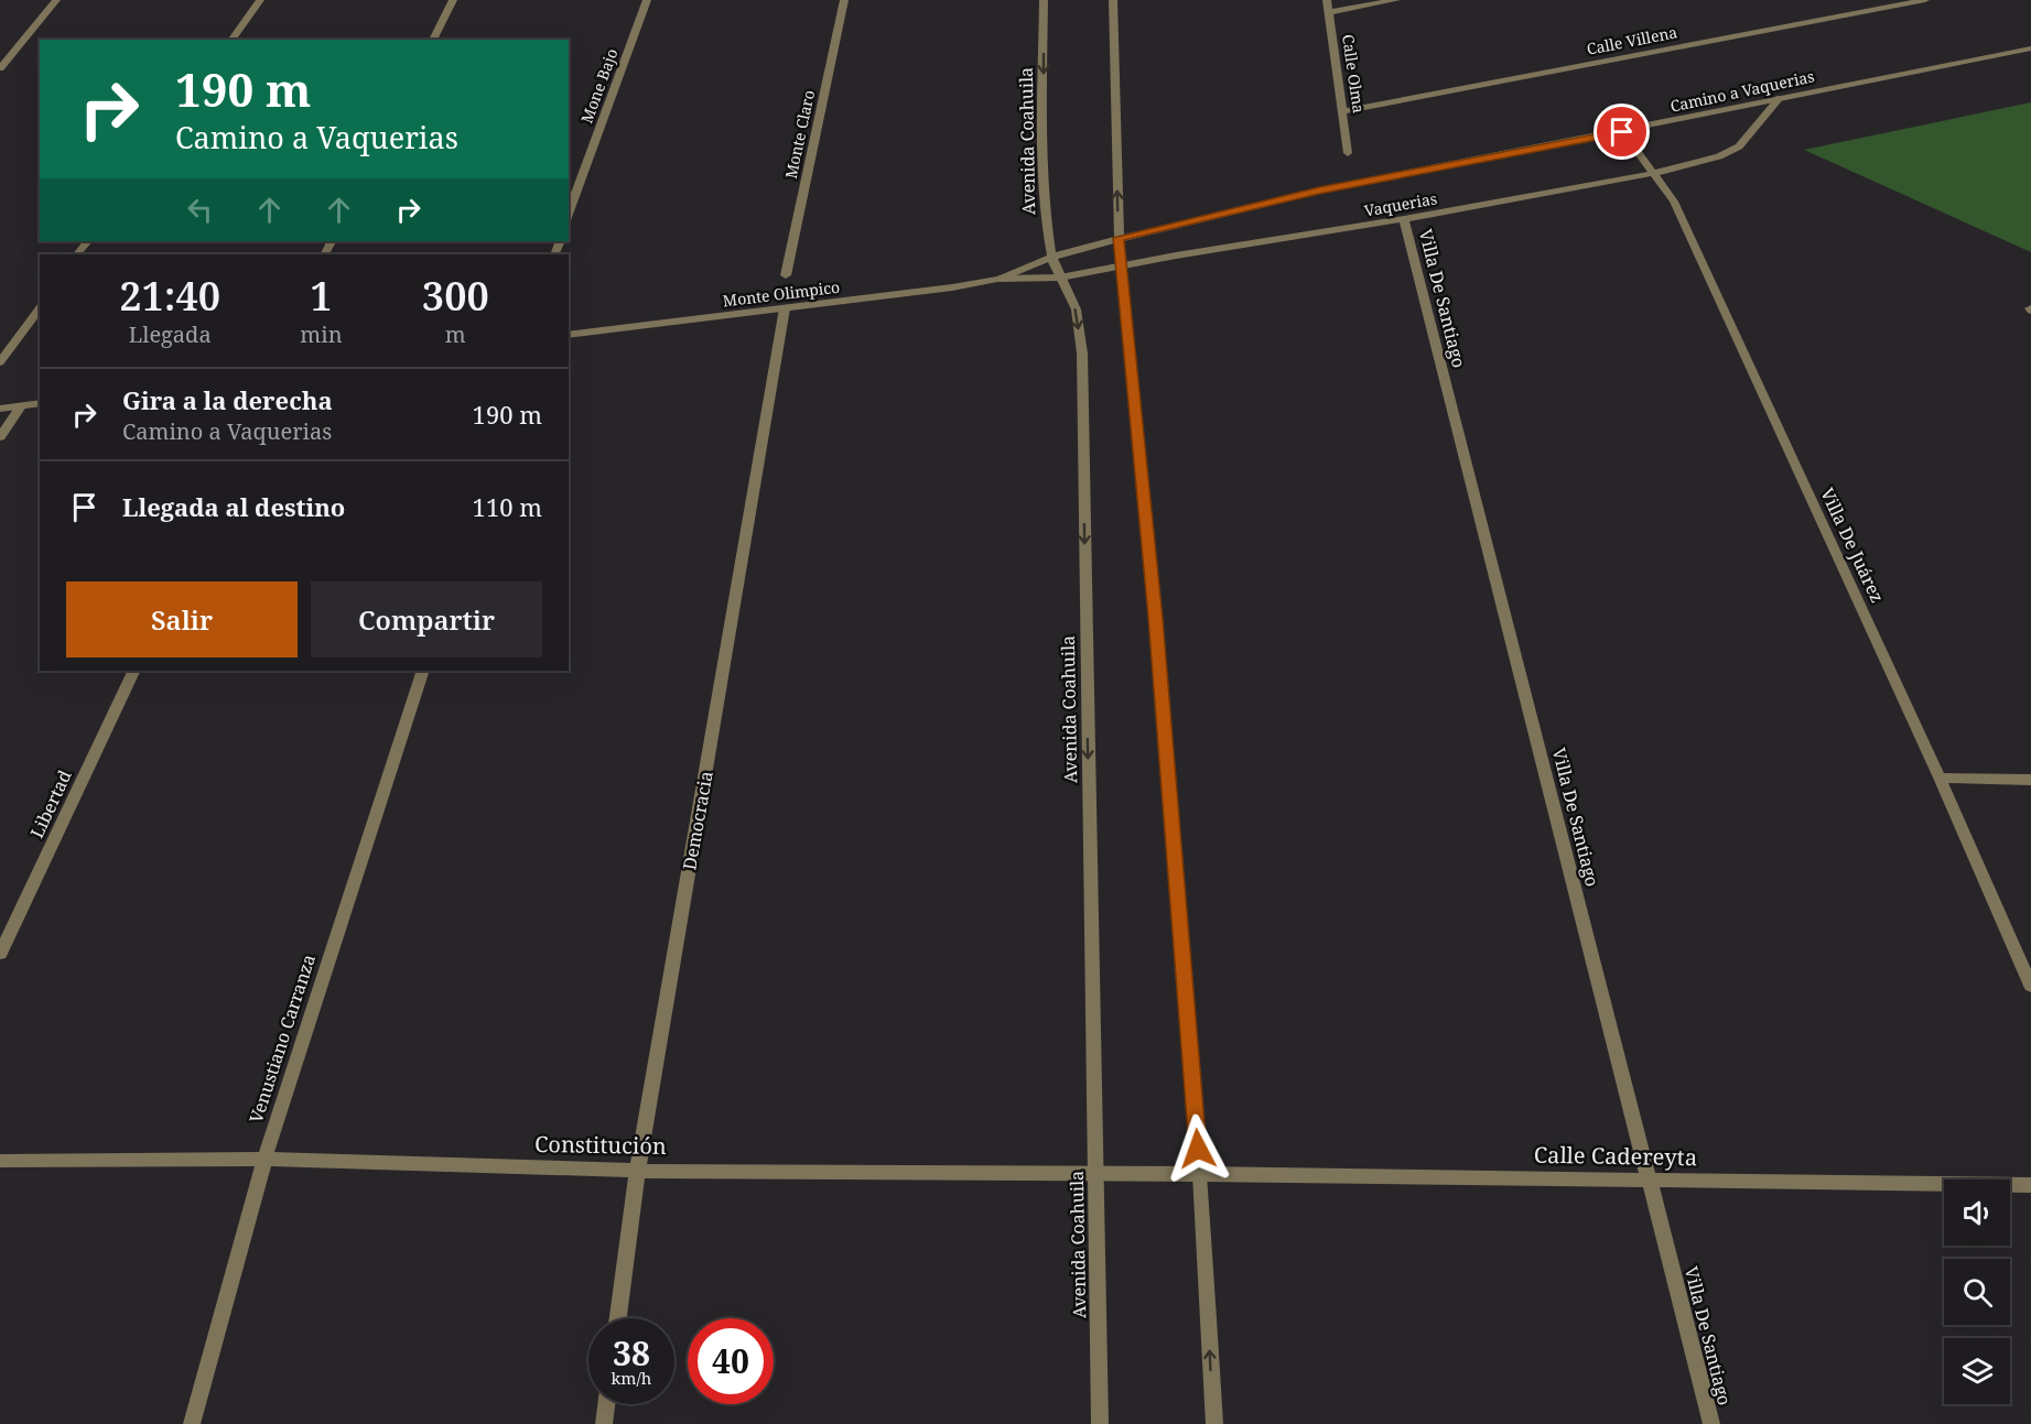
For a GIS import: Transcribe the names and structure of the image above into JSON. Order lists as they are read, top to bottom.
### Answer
{
  "streets": {
    "street": [
      "Calle Villena",
      "Calle Olma",
      "Mone Bajo",
      "Camino a Vaquerias",
      "Monte Claro",
      "Avenida Coahuila",
      "Vaquerias",
      "Monte Olimpico",
      "Villa De Santiago",
      "Villa De Juárez",
      "Libertad",
      "Democracia",
      "Venustiano Carranza",
      "Constitución",
      "Calle Cadereyta"
    ]
  },
  "crossings": [
    ["Calle Villena", "Calle Olma"],
    ["Camino a Vaquerias", "Avenida Coahuila"],
    ["Camino a Vaquerias", "Vaquerias"],
    ["Camino a Vaquerias", "Monte Olimpico"],
    ["Camino a Vaquerias", "Villa De Juárez"],
    ["Avenida Coahuila", "Vaquerias"],
    ["Avenida Coahuila", "Constitución"],
    ["Vaquerias", "Monte Olimpico"],
    ["Vaquerias", "Villa De Santiago"],
    ["Vaquerias", "Villa De Juárez"],
    ["Monte Olimpico", "Democracia"],
    ["Villa De Santiago", "Calle Cadereyta"],
    ["Democracia", "Constitución"],
    ["Venustiano Carranza", "Constitución"],
    ["Constitución", "Calle Cadereyta"]
  ],
  "page": {
    "turn": ["190 m", "Camino a Vaquerias"],
    "eta": [
      "21:40",
      "Llegada",
      "1",
      "min",
      "300",
      "m"
    ],
    "list": [
      {
        "name": "Gira a la derecha",
        "note": "Camino a Vaquerias",
        "value": "190 m"
      },
      {
        "name": "Llegada al destino",
        "value": "110 m"
      }
    ],
    "buttons": ["Salir", "Compartir"],
    "speed": "38 km/h",
    "limit": "40"
  }
}
